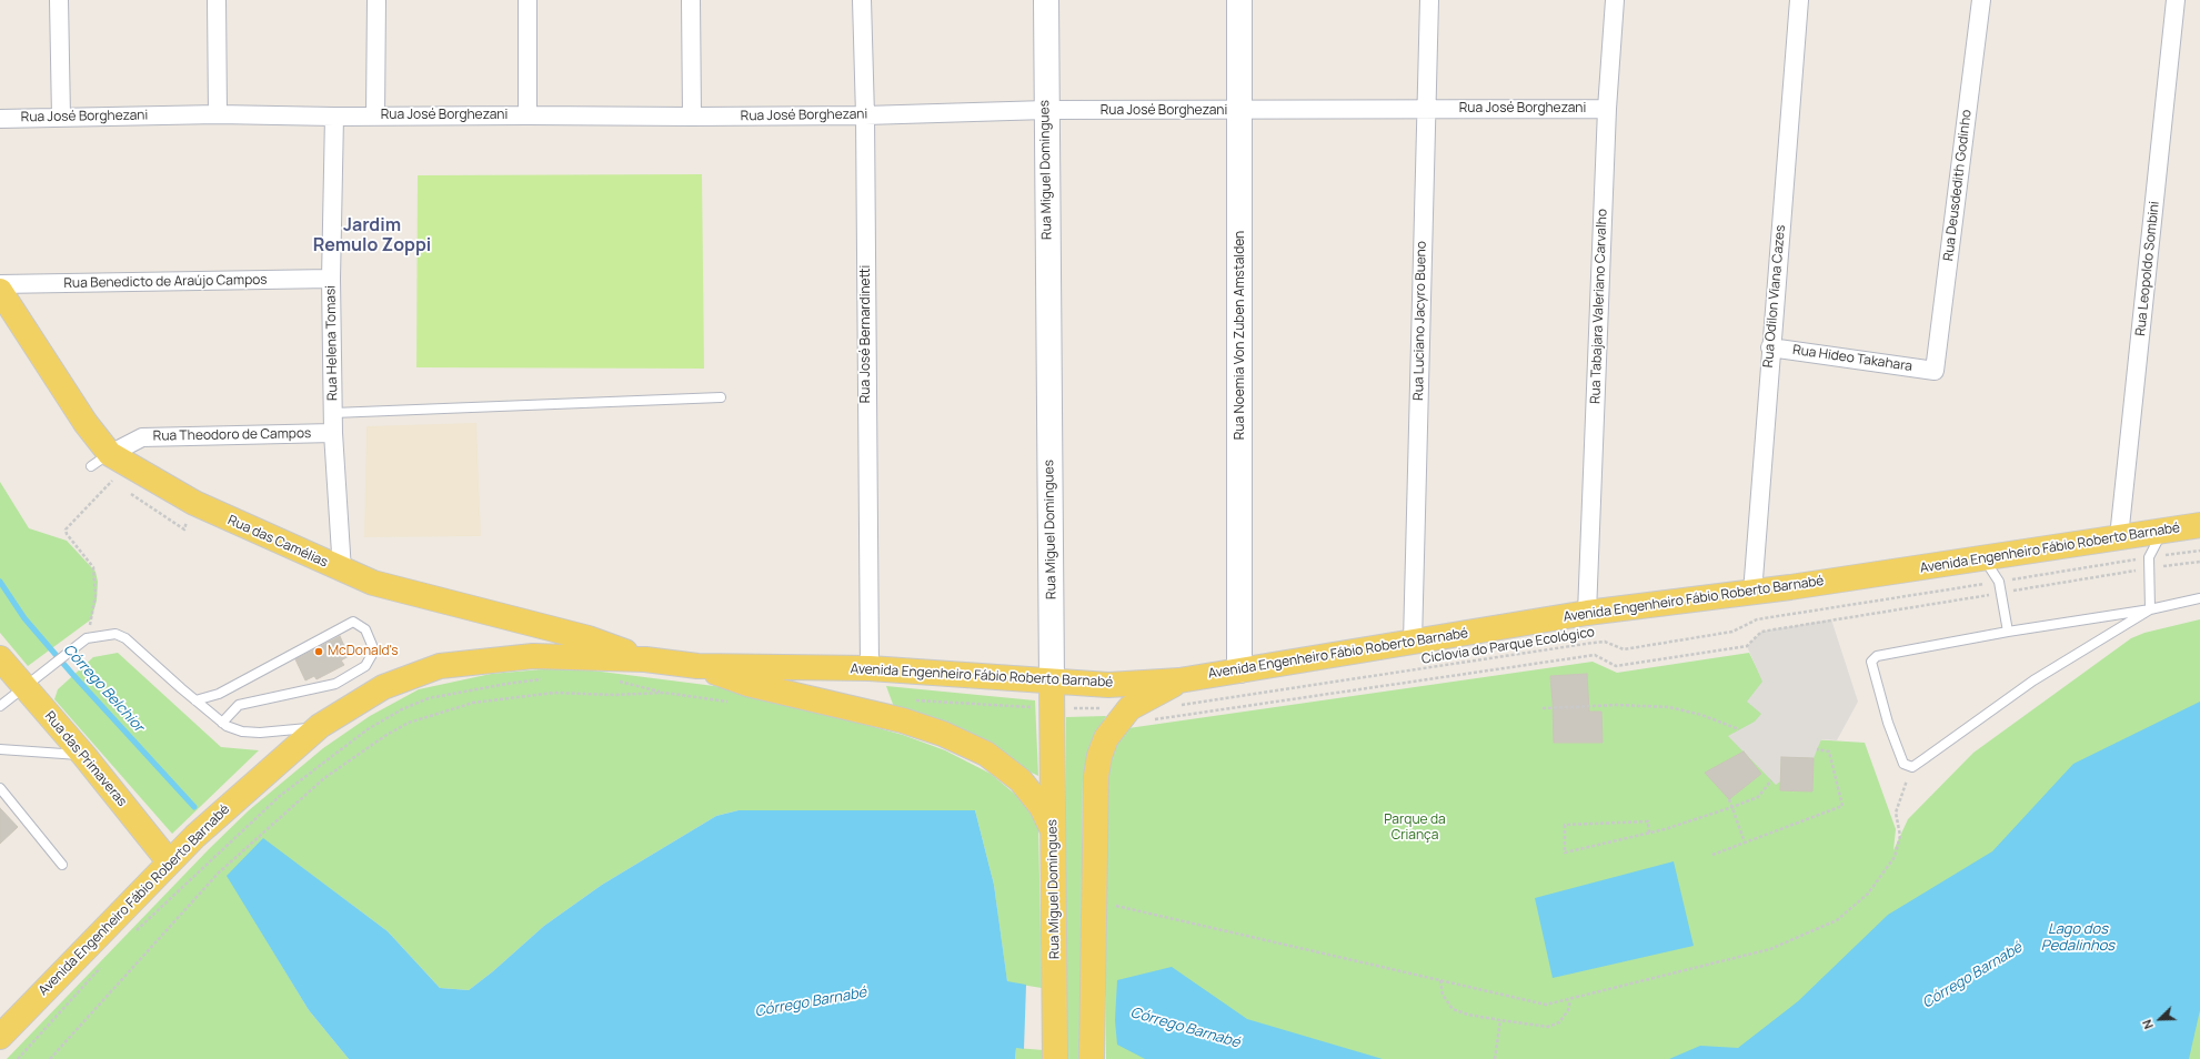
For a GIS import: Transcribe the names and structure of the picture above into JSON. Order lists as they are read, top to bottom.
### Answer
{
  "streets": {
    "main road": [
      "Rua Miguel Domingues",
      "Rua Noemia Von Zuben Amstalden",
      "Rua das Camélias",
      "Avenida Engenheiro Fábio Roberto Barnabé",
      "Rua das Primaveras"
    ],
    "street": [
      "Rua José Borghezani",
      "Rua Deusdedith Godinho",
      "Rua Leopoldo Sombini",
      "Rua Benedicto de Araújo Campos",
      "Rua Odilon Viana Cazes",
      "Rua Tabajara Valeriano Carvalho",
      "Rua Luciano Jacyro Bueno",
      "Rua José Bernardinetti",
      "Rua Helena Tomasi",
      "Rua Hideo Takahara",
      "Rua Theodoro de Campos"
    ],
    "path": ["Ciclovia do Parque Ecológico"]
  },
  "crossings": [
    ["Rua José Borghezani", "Rua Miguel Domingues"],
    ["Rua José Borghezani", "Rua Tabajara Valeriano Carvalho"],
    ["Rua José Borghezani", "Rua Luciano Jacyro Bueno"],
    ["Rua José Borghezani", "Rua José Bernardinetti"],
    ["Rua José Borghezani", "Rua Noemia Von Zuben Amstalden"],
    ["Rua José Borghezani", "Rua Helena Tomasi"],
    ["Rua Miguel Domingues", "Avenida Engenheiro Fábio Roberto Barnabé"],
    ["Rua Deusdedith Godinho", "Rua Hideo Takahara"],
    ["Rua Leopoldo Sombini", "Avenida Engenheiro Fábio Roberto Barnabé"],
    ["Rua Benedicto de Araújo Campos", "Rua Helena Tomasi"],
    ["Rua Odilon Viana Cazes", "Rua Hideo Takahara"],
    ["Rua Odilon Viana Cazes", "Avenida Engenheiro Fábio Roberto Barnabé"],
    ["Rua Tabajara Valeriano Carvalho", "Avenida Engenheiro Fábio Roberto Barnabé"],
    ["Rua Luciano Jacyro Bueno", "Avenida Engenheiro Fábio Roberto Barnabé"],
    ["Rua José Bernardinetti", "Avenida Engenheiro Fábio Roberto Barnabé"],
    ["Rua Noemia Von Zuben Amstalden", "Avenida Engenheiro Fábio Roberto Barnabé"],
    ["Rua Helena Tomasi", "Rua Theodoro de Campos"],
    ["Rua Helena Tomasi", "Rua das Camélias"],
    ["Rua Theodoro de Campos", "Rua das Camélias"],
    ["Rua das Camélias", "Avenida Engenheiro Fábio Roberto Barnabé"],
    ["Avenida Engenheiro Fábio Roberto Barnabé", "Rua das Primaveras"]
  ],
  "districts": ["Jardim Remulo Zoppi"],
  "water": ["Córrego Belchior", "Lago dos Pedalinhos", "Córrego Barnabé"],
  "parks": ["Parque da Criança"],
  "places": ["McDonald's"],
  "north": "bottom left"
}
